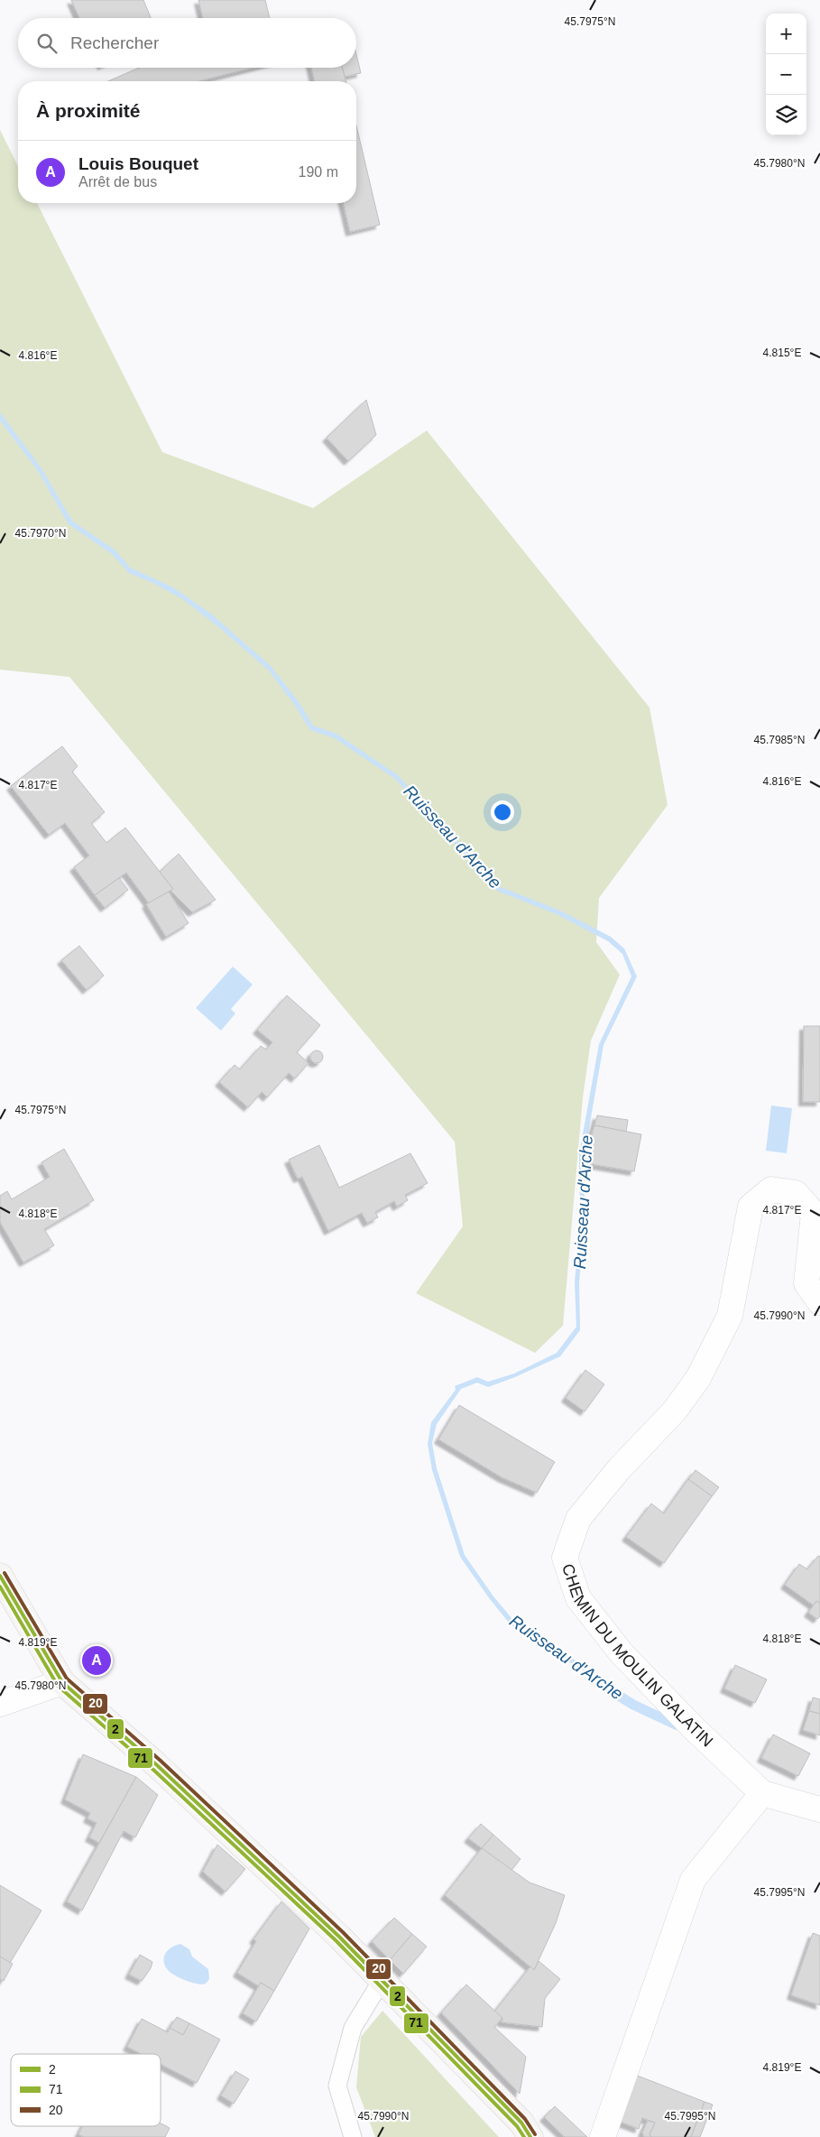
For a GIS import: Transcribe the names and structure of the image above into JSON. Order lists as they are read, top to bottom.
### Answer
{
  "streets": {
    "street": ["CHEMIN DU MOULIN GALATIN"]
  },
  "water": ["Ruisseau d'Arche"],
  "lines": ["transit line 20", "transit line 2", "transit line 71"],
  "legend": ["2", "71", "20"],
  "page": {
    "map_buttons": ["+", "−"],
    "search": "Rechercher",
    "heading": "À proximité",
    "list": [
      {
        "mark": "A",
        "name": "Louis Bouquet",
        "note": "Arrêt de bus",
        "value": "190 m"
      }
    ],
    "pins": "A"
  },
  "coordinates": [
    "45.7975°N",
    "45.7980°N",
    "4.815°E",
    "4.816°E",
    "45.7970°N",
    "45.7985°N",
    "4.817°E",
    "4.818°E",
    "45.7990°N",
    "4.819°E",
    "45.7995°N"
  ]
}
